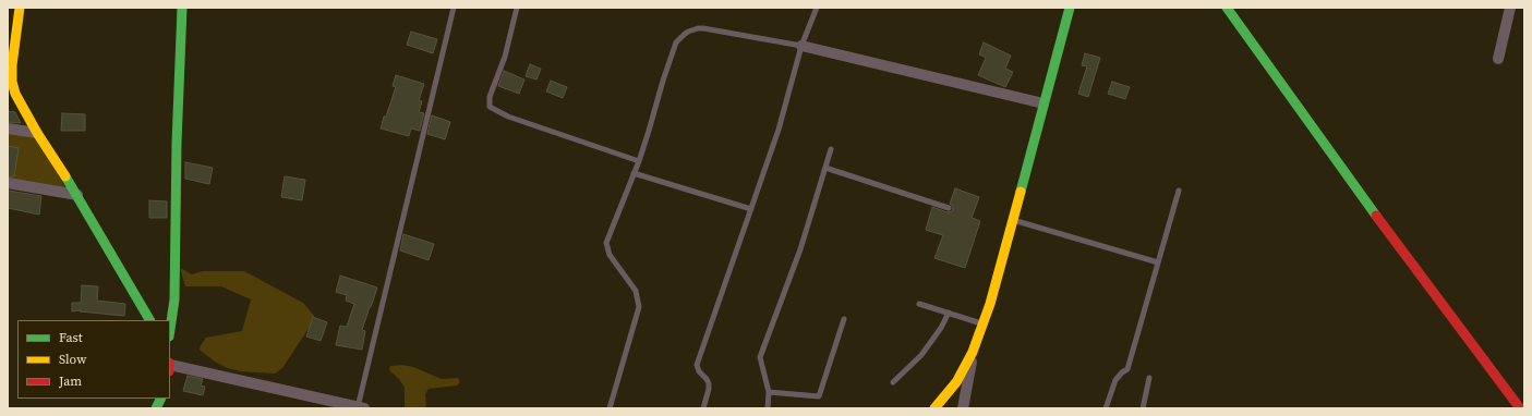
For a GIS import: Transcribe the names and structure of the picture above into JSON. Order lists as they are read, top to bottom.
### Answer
{
  "legend": ["Fast", "Slow", "Jam"]
}
